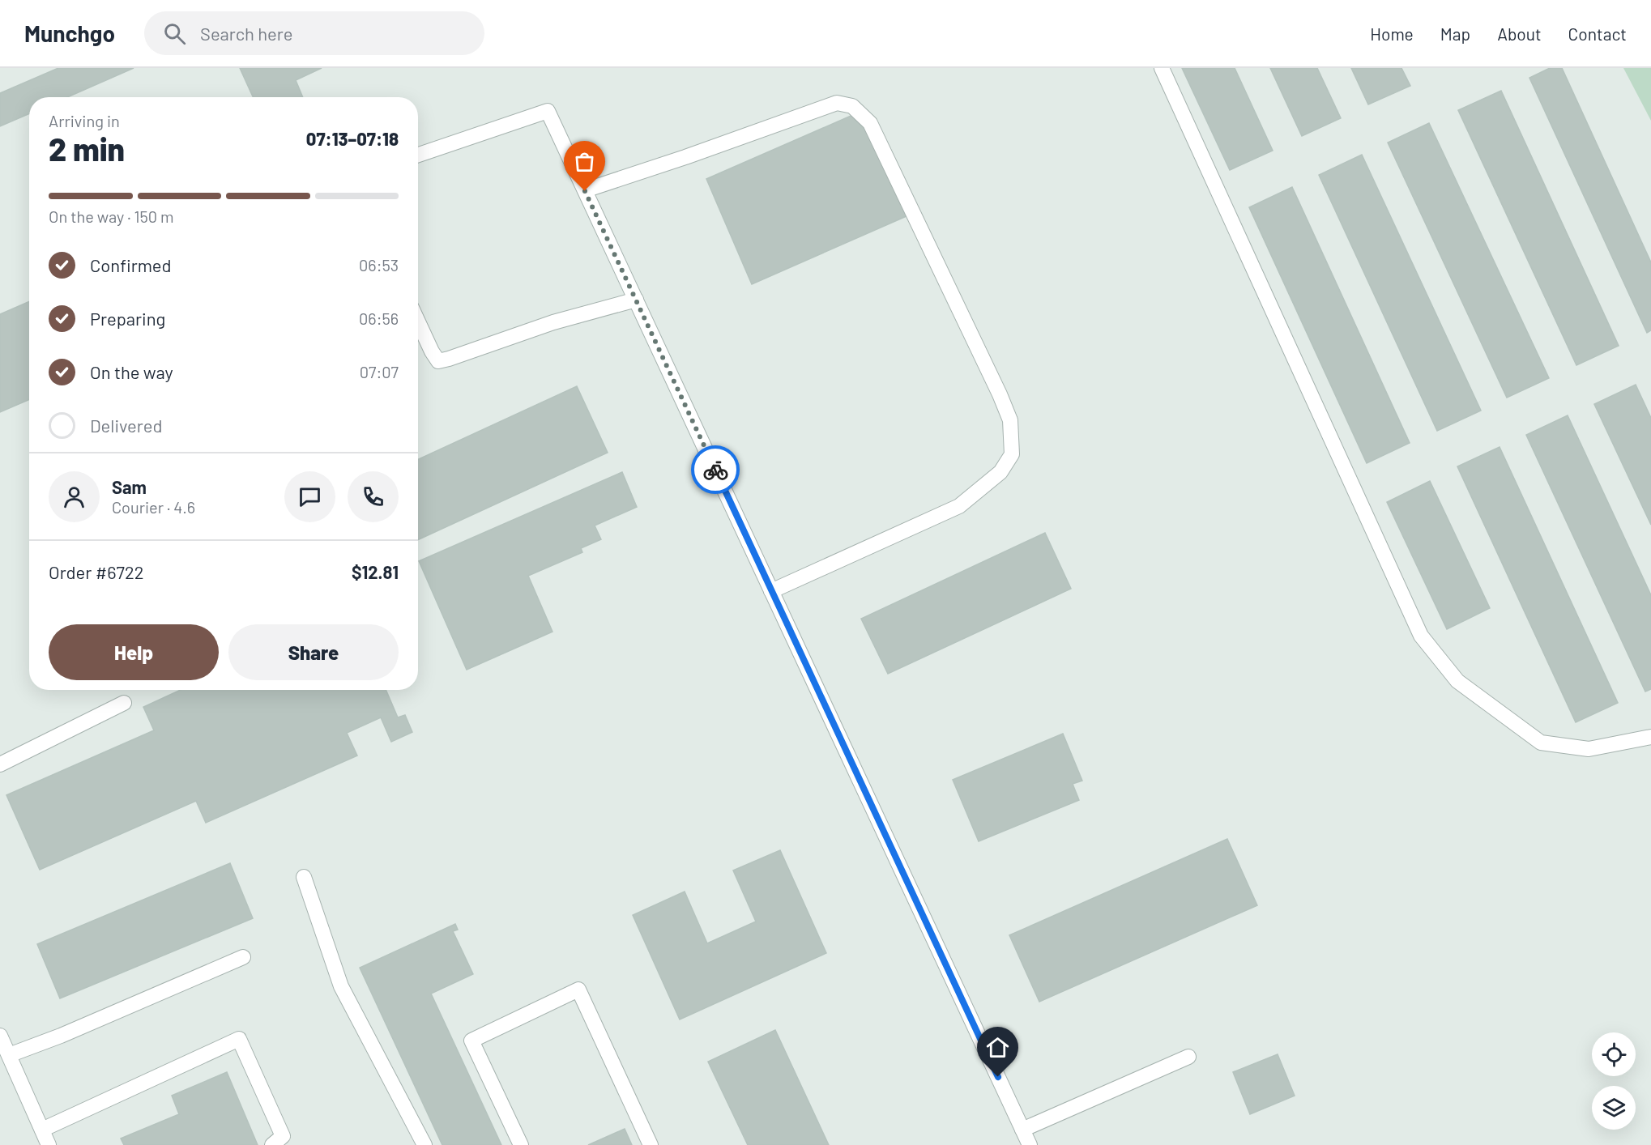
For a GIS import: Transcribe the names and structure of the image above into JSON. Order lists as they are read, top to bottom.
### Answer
{
  "page": {
    "header": "Munchgo",
    "search": "Search here",
    "nav": [
      "Home",
      "Map",
      "About",
      "Contact"
    ],
    "heading": ["2 min", "Arriving in", "07:13–07:18"],
    "panel": [
      "Sam",
      "Courier · 4.6",
      "Order #6722",
      "$12.81"
    ],
    "bar": "On the way · 150 m",
    "list": [
      ["Confirmed", "06:53"],
      ["Preparing", "06:56"],
      ["On the way", "07:07"],
      "Delivered"
    ],
    "buttons": ["Help", "Share"]
  }
}
